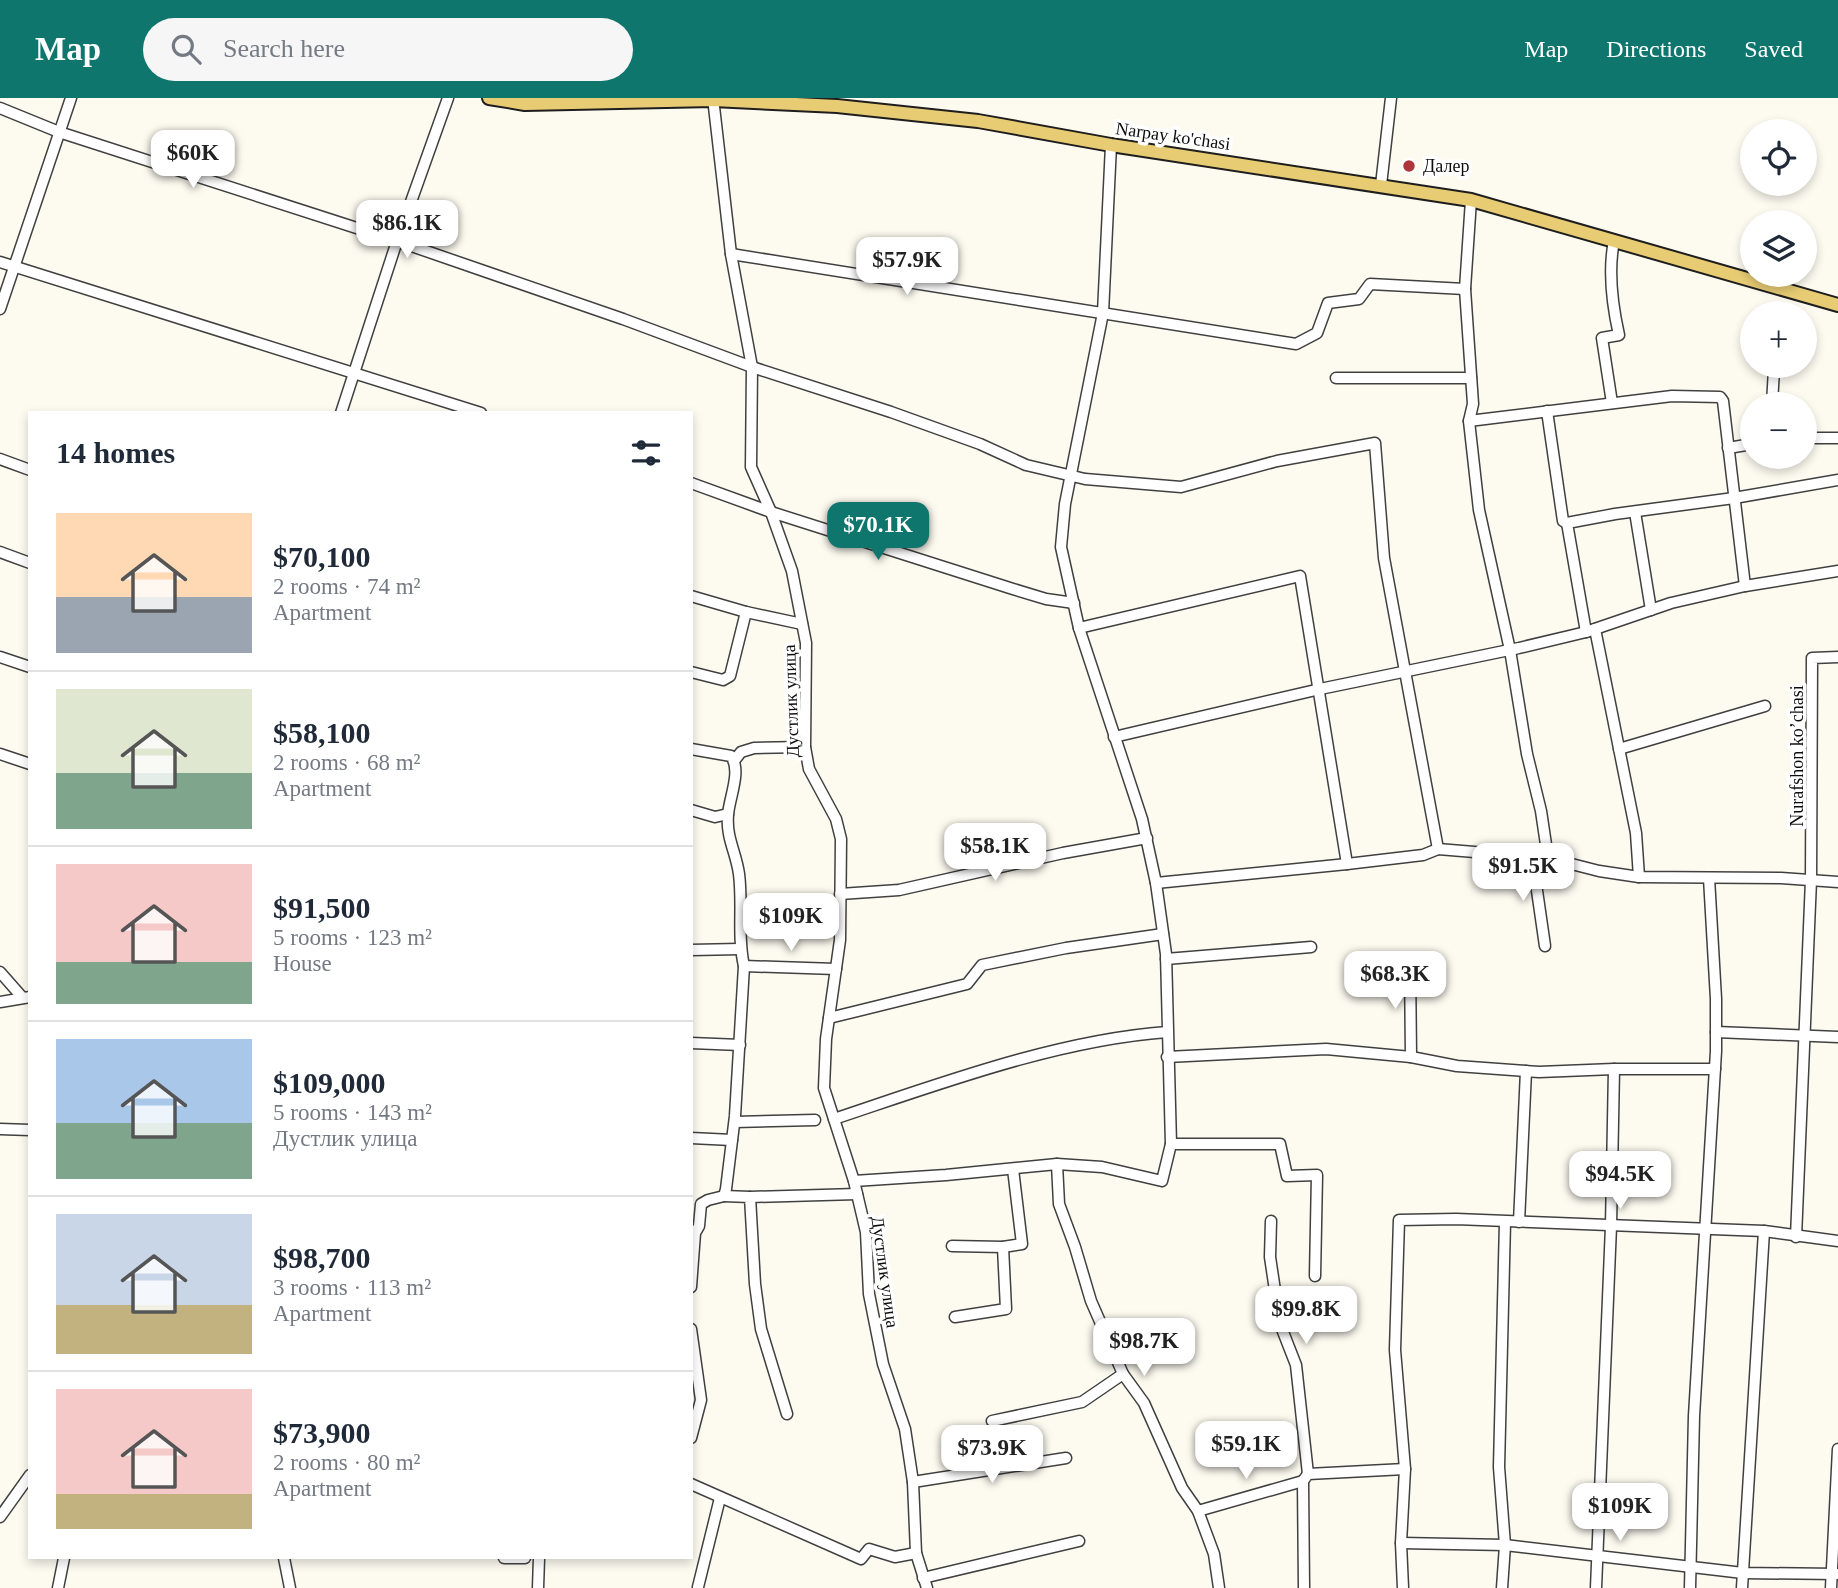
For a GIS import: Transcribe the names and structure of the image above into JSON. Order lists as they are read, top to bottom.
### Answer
{
  "streets": {
    "main road": ["Narpay ko'chasi"],
    "street": ["Дустлик улица", "Nurafshon ko’chasi"]
  },
  "crossings": [
    ["Narpay ko'chasi", "Дустлик улица"]
  ],
  "places": ["Далер"],
  "page": {
    "header": "Map",
    "search": "Search here",
    "nav": ["Map", "Directions", "Saved"],
    "map_buttons": ["+", "−"],
    "price": [
      "$60K",
      "$86.1K",
      "$57.9K",
      "$70.1K",
      "$58.1K",
      "$91.5K",
      "$109K",
      "$68.3K",
      "$94.5K",
      "$99.8K",
      "$98.7K",
      "$59.1K",
      "$73.9K",
      "$109K"
    ],
    "heading": "14 homes",
    "list": [
      {
        "name": "$70,100",
        "note": "2 rooms · 74 m² · Apartment"
      },
      {
        "name": "$58,100",
        "note": "2 rooms · 68 m² · Apartment"
      },
      {
        "name": "$91,500",
        "note": "5 rooms · 123 m² · House"
      },
      {
        "name": "$109,000",
        "note": "5 rooms · 143 m² · Дустлик улица"
      },
      {
        "name": "$98,700",
        "note": "3 rooms · 113 m² · Apartment"
      },
      {
        "name": "$73,900",
        "note": "2 rooms · 80 m² · Apartment"
      }
    ]
  }
}
